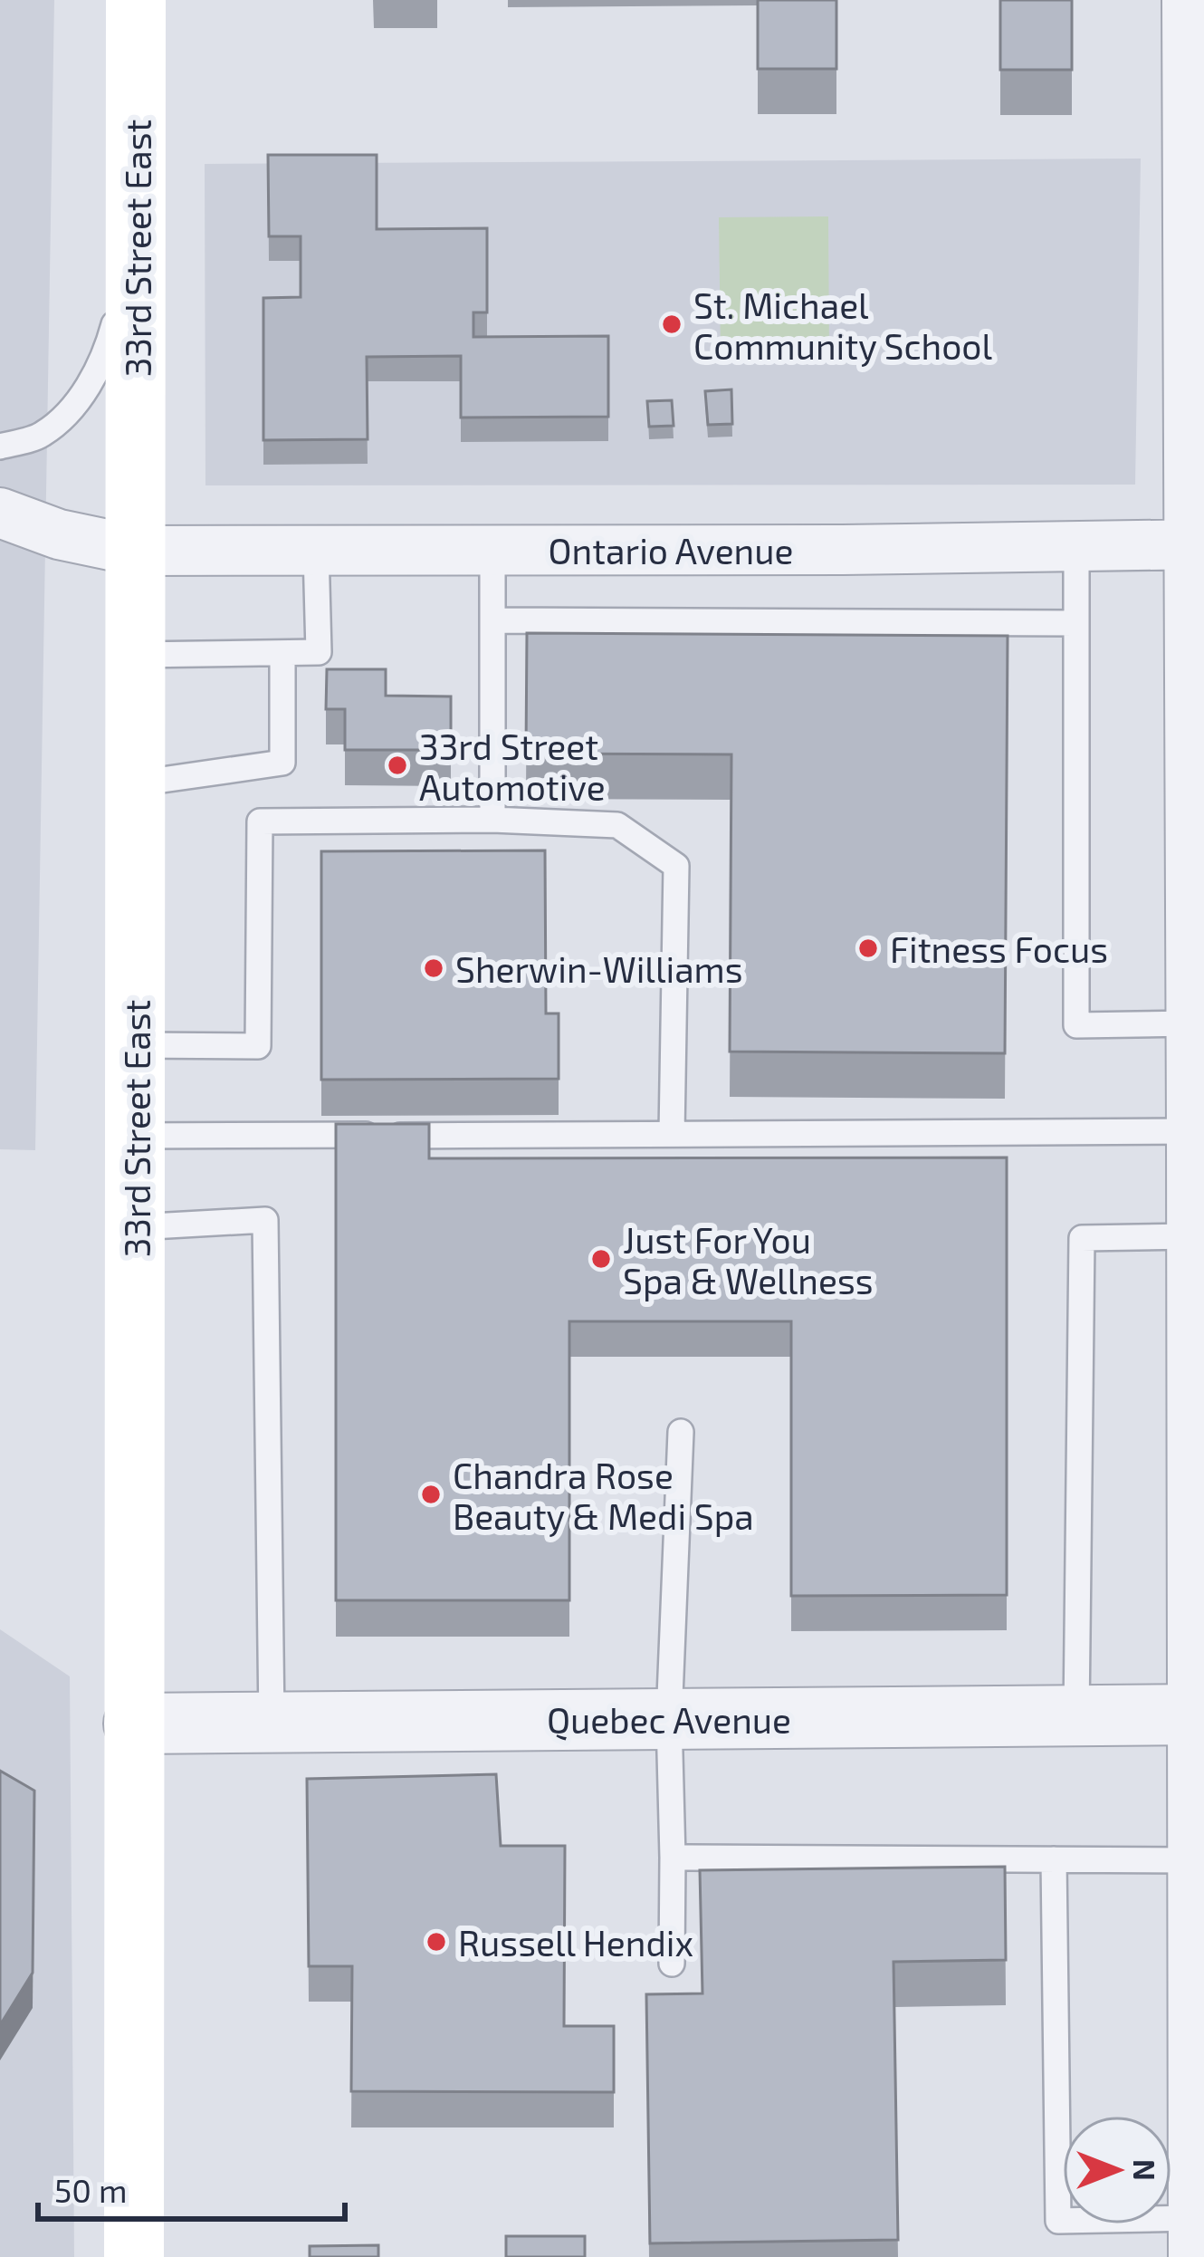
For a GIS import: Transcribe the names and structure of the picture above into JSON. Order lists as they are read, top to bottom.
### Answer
{
  "streets": {
    "main road": ["33rd Street East"],
    "street": ["Ontario Avenue", "Quebec Avenue"]
  },
  "crossings": [
    ["33rd Street East", "Ontario Avenue"],
    ["33rd Street East", "Quebec Avenue"]
  ],
  "places": [
    "St. Michael Community School",
    "33rd Street Automotive",
    "Fitness Focus",
    "Sherwin-Williams",
    "Just For You Spa & Wellness",
    "Chandra Rose Beauty & Medi Spa",
    "Russell Hendix"
  ],
  "scale_bar": "50 m",
  "north": "right"
}
